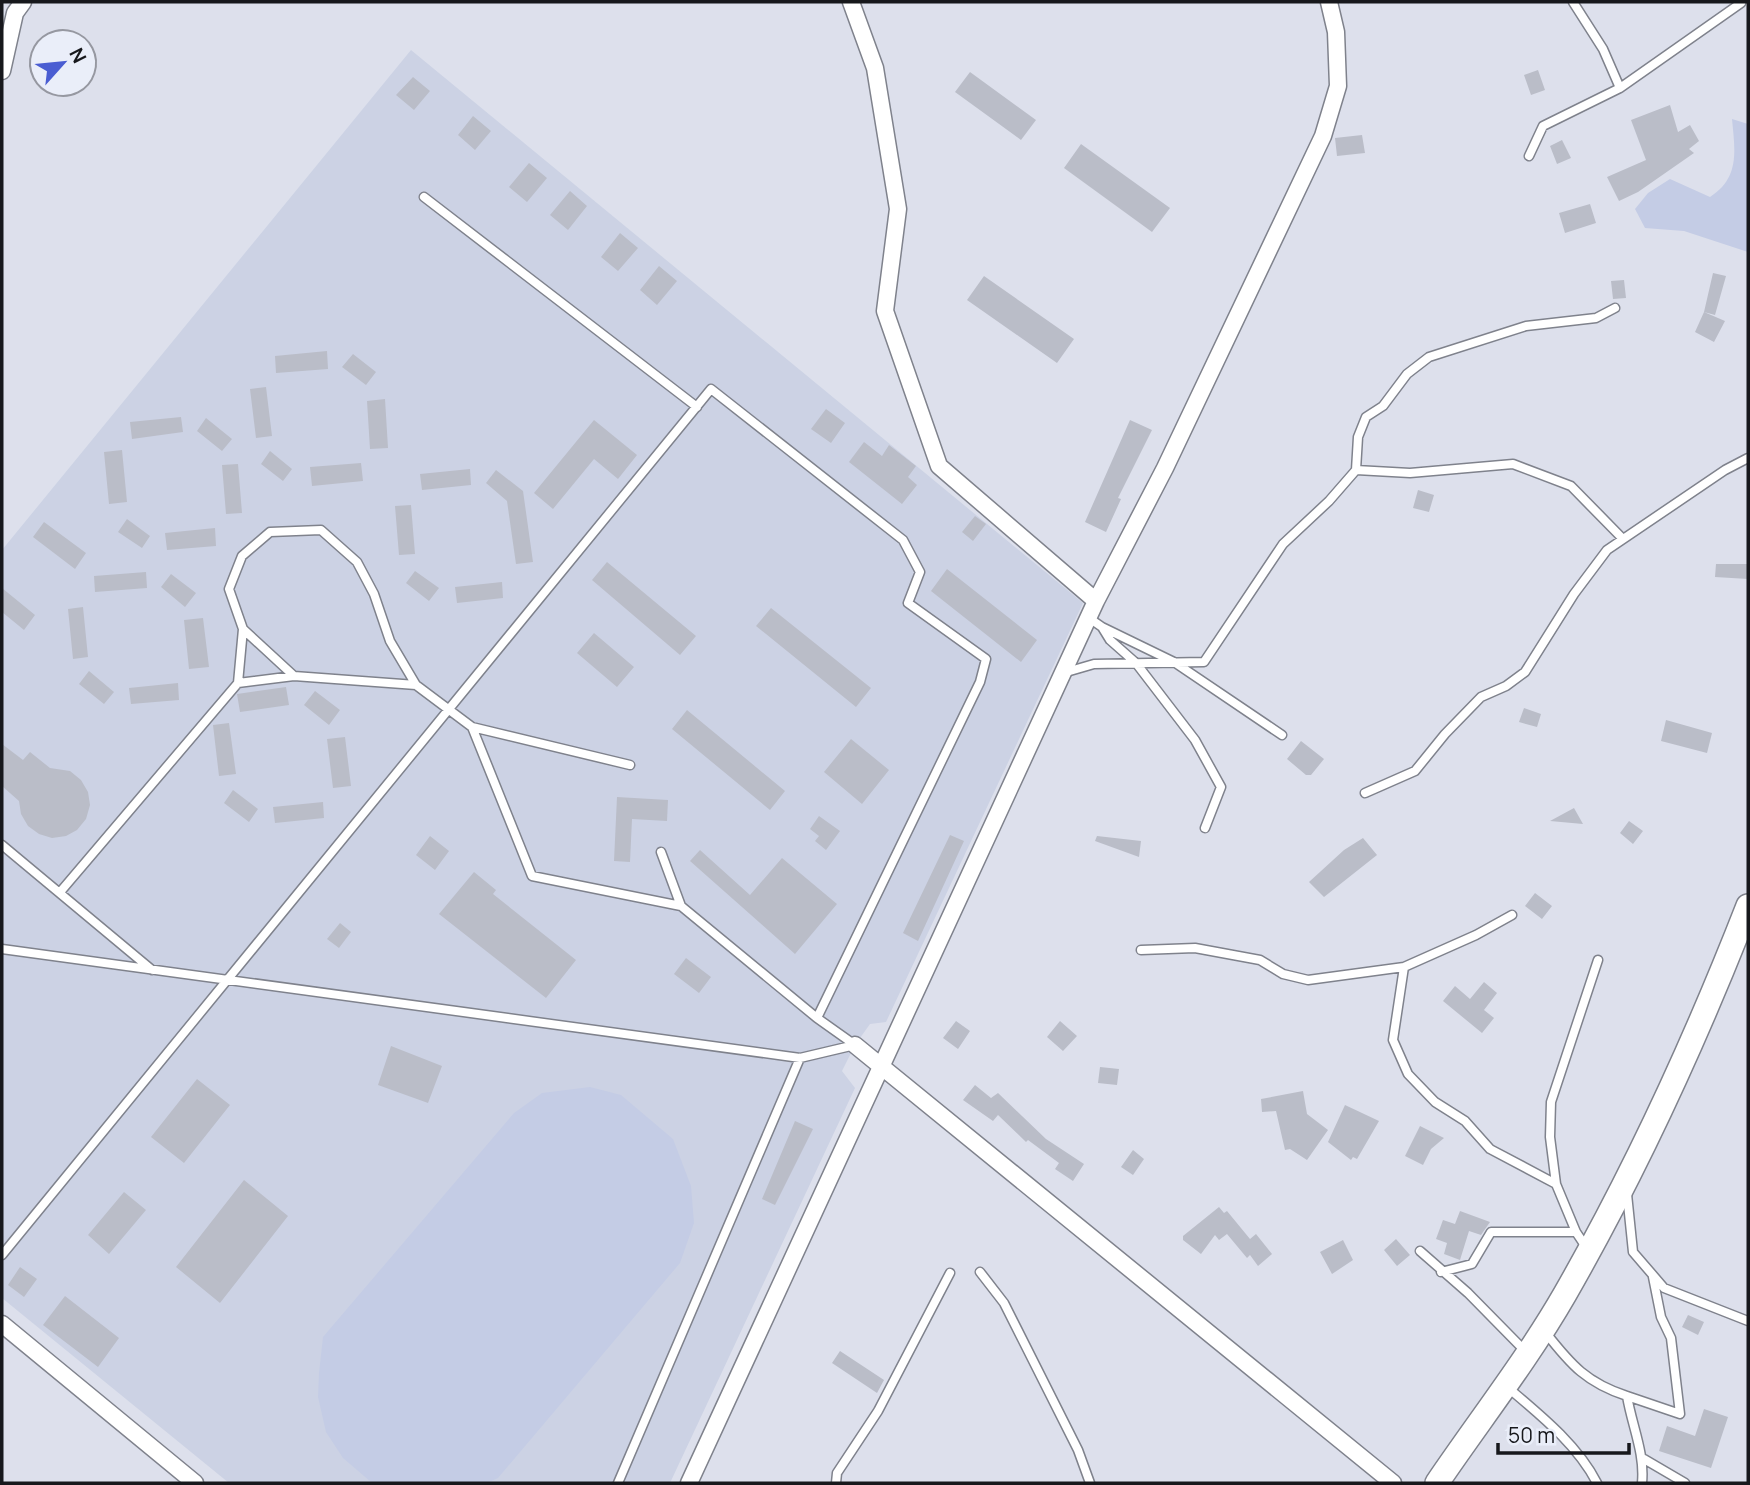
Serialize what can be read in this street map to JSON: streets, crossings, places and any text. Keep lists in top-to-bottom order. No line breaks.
{"scale_bar":"50 m","north":"top right"}
